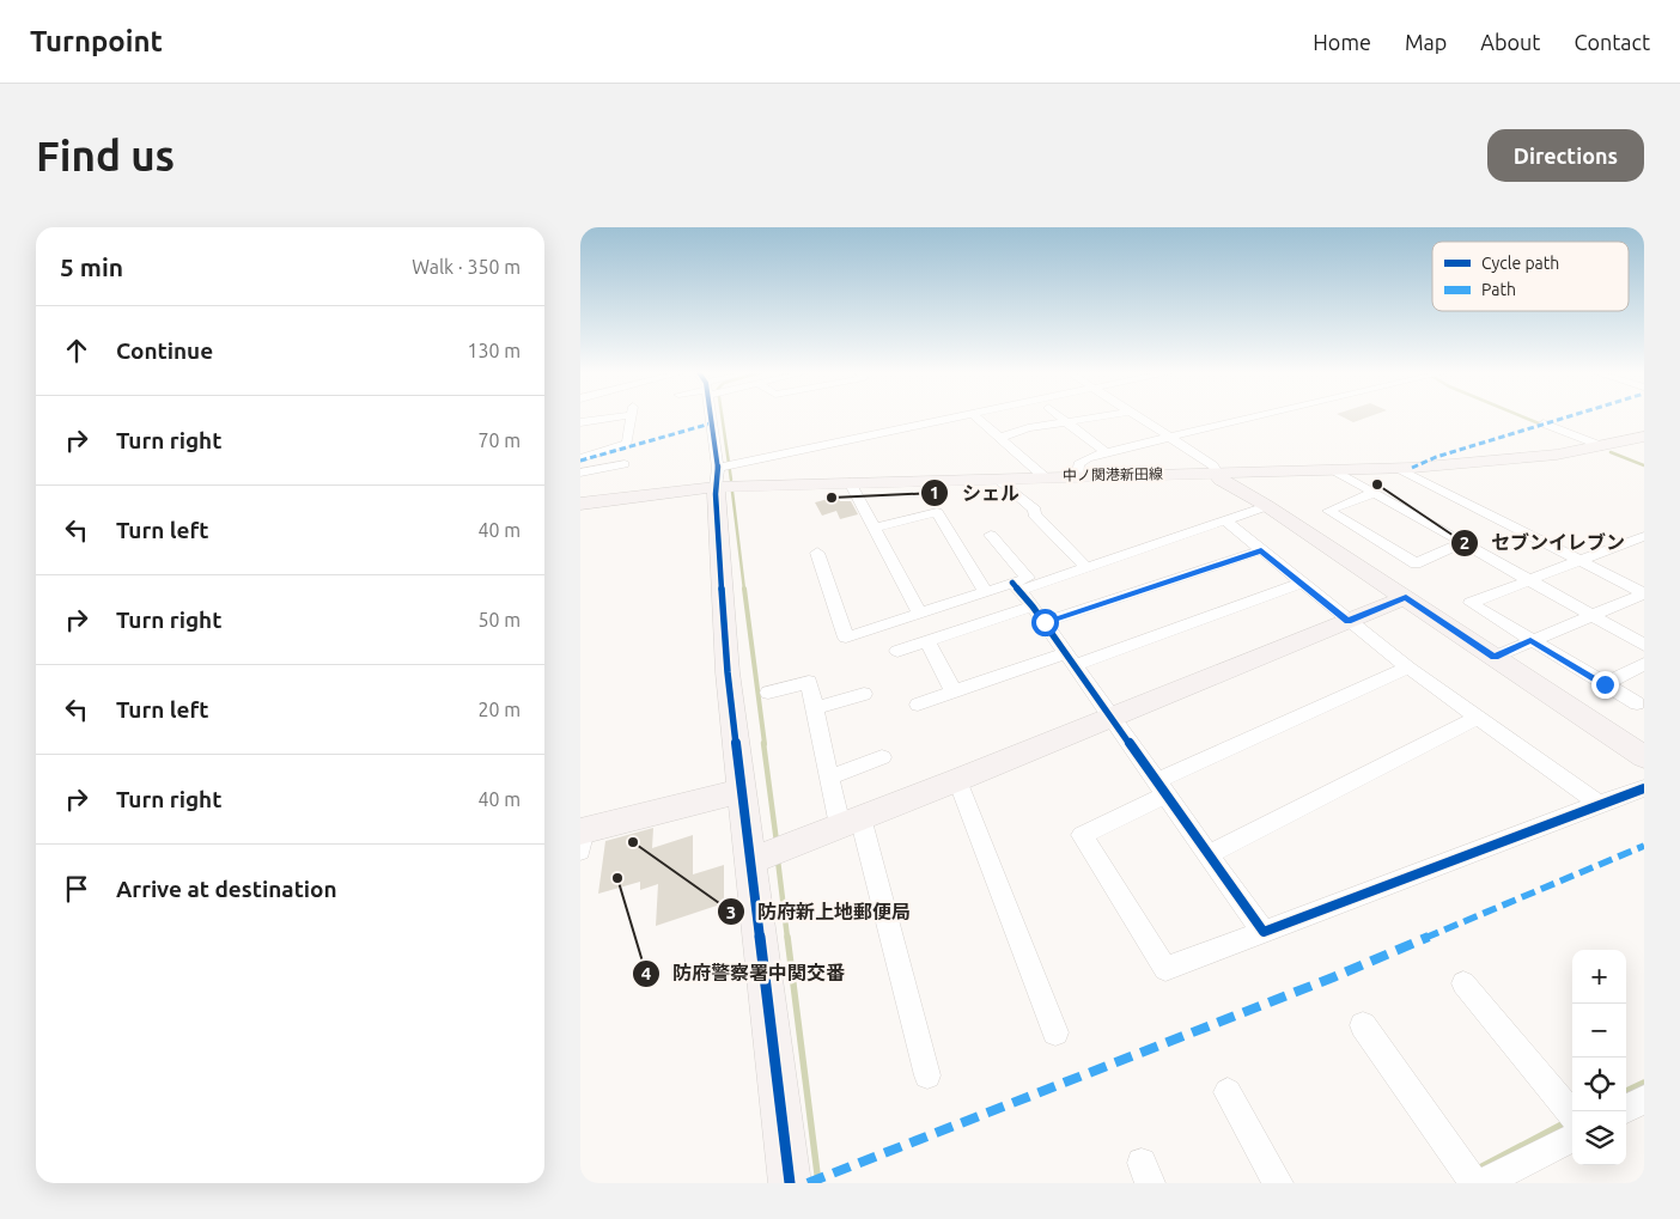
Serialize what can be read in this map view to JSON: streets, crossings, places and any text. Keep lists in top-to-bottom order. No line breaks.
{"streets":{"street":["中ノ関港新田線"]},"places":["セブンイレブン","シェル","防府新上地郵便局","防府警察署中関交番"],"legend":["Cycle path","Path"],"page":{"header":"Turnpoint","nav":["Home","Map","About","Contact"],"buttons":"Directions","title":"Find us","heading":["5 min","Walk · 350 m"],"list":[["Continue","130 m"],["Turn right","70 m"],["Turn left","40 m"],["Turn right","50 m"],["Turn left","20 m"],["Turn right","40 m"],"Arrive at destination"],"map_buttons":["+","−"]}}
